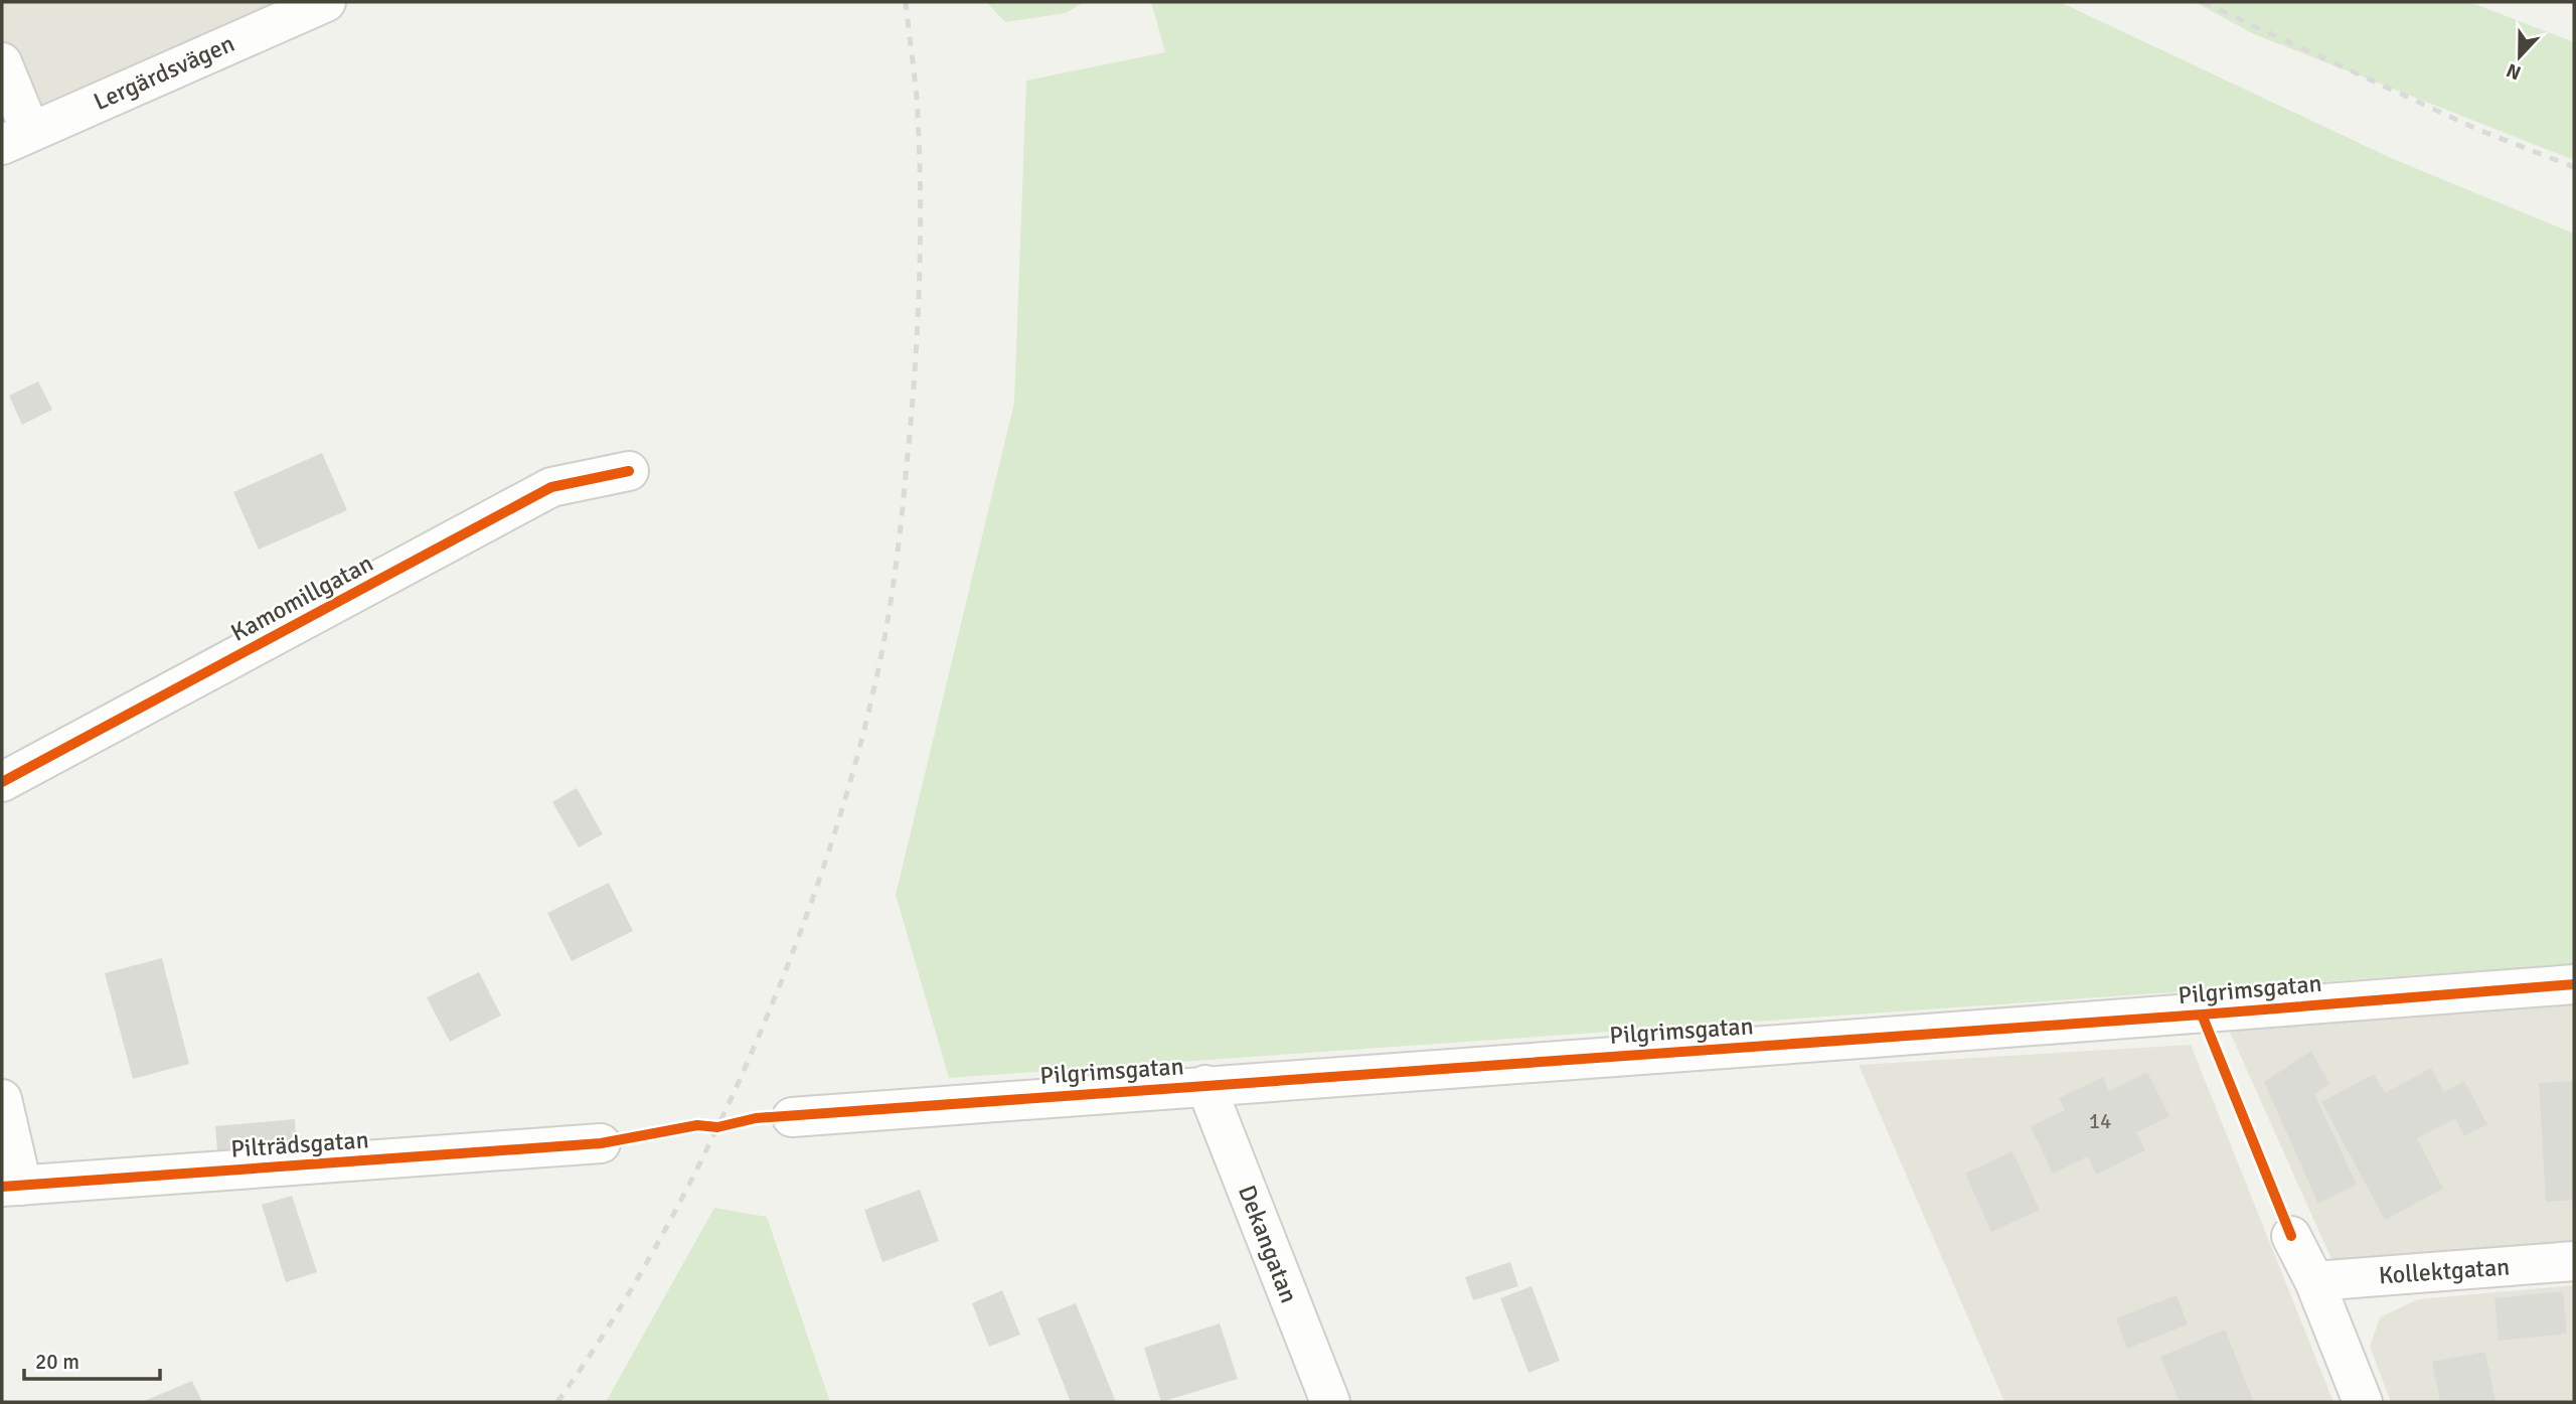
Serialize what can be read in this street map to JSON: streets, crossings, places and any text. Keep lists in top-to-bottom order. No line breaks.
{"streets":{"street":["Lergärdsvägen","Kamomillgatan","Pilgrimsgatan","Pilträdsgatan","Dekangatan","Kollektgatan"]},"crossings":[["Pilgrimsgatan","Dekangatan"]],"house_numbers":["14"],"scale_bar":"20 m","north":"bottom"}
